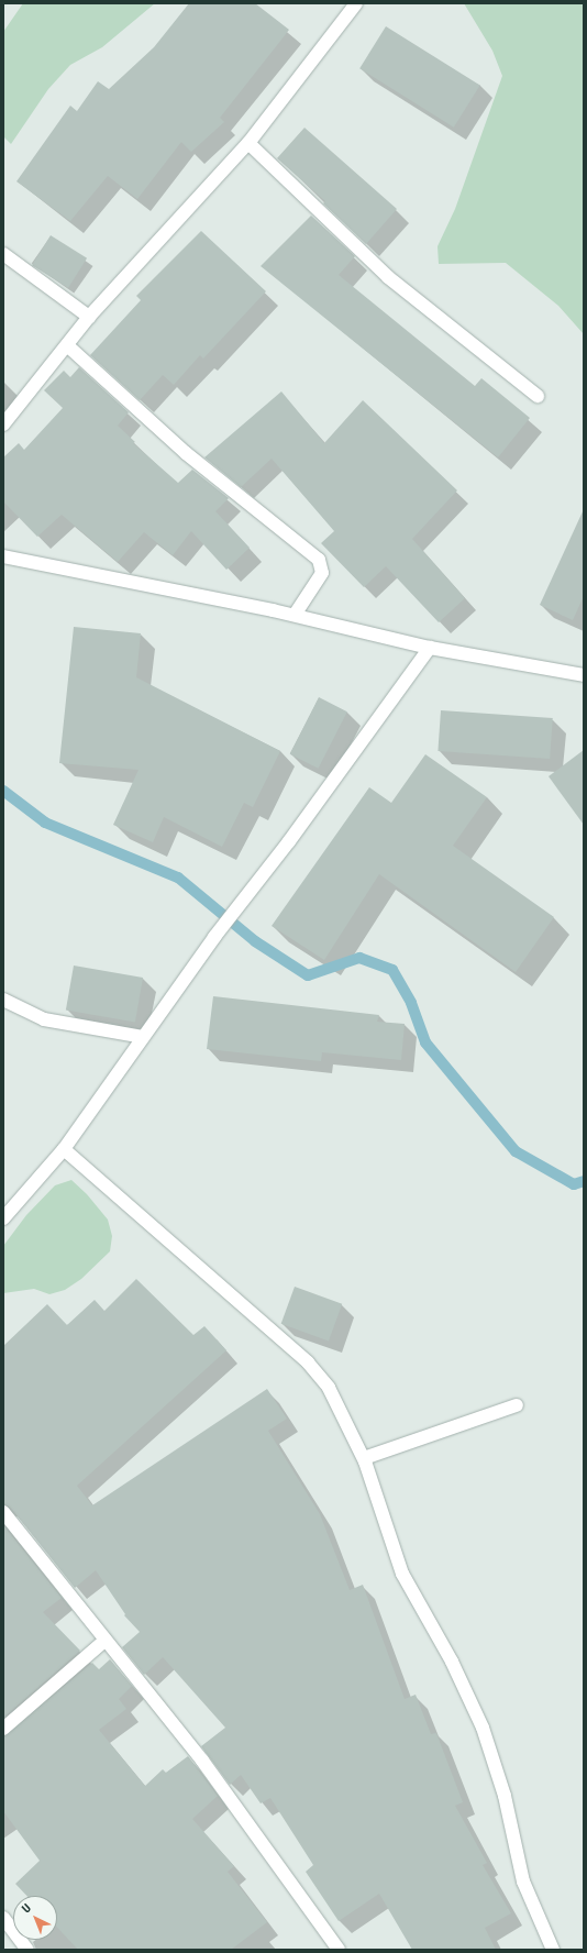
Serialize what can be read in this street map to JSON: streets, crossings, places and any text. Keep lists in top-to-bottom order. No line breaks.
{"north":"top left"}
